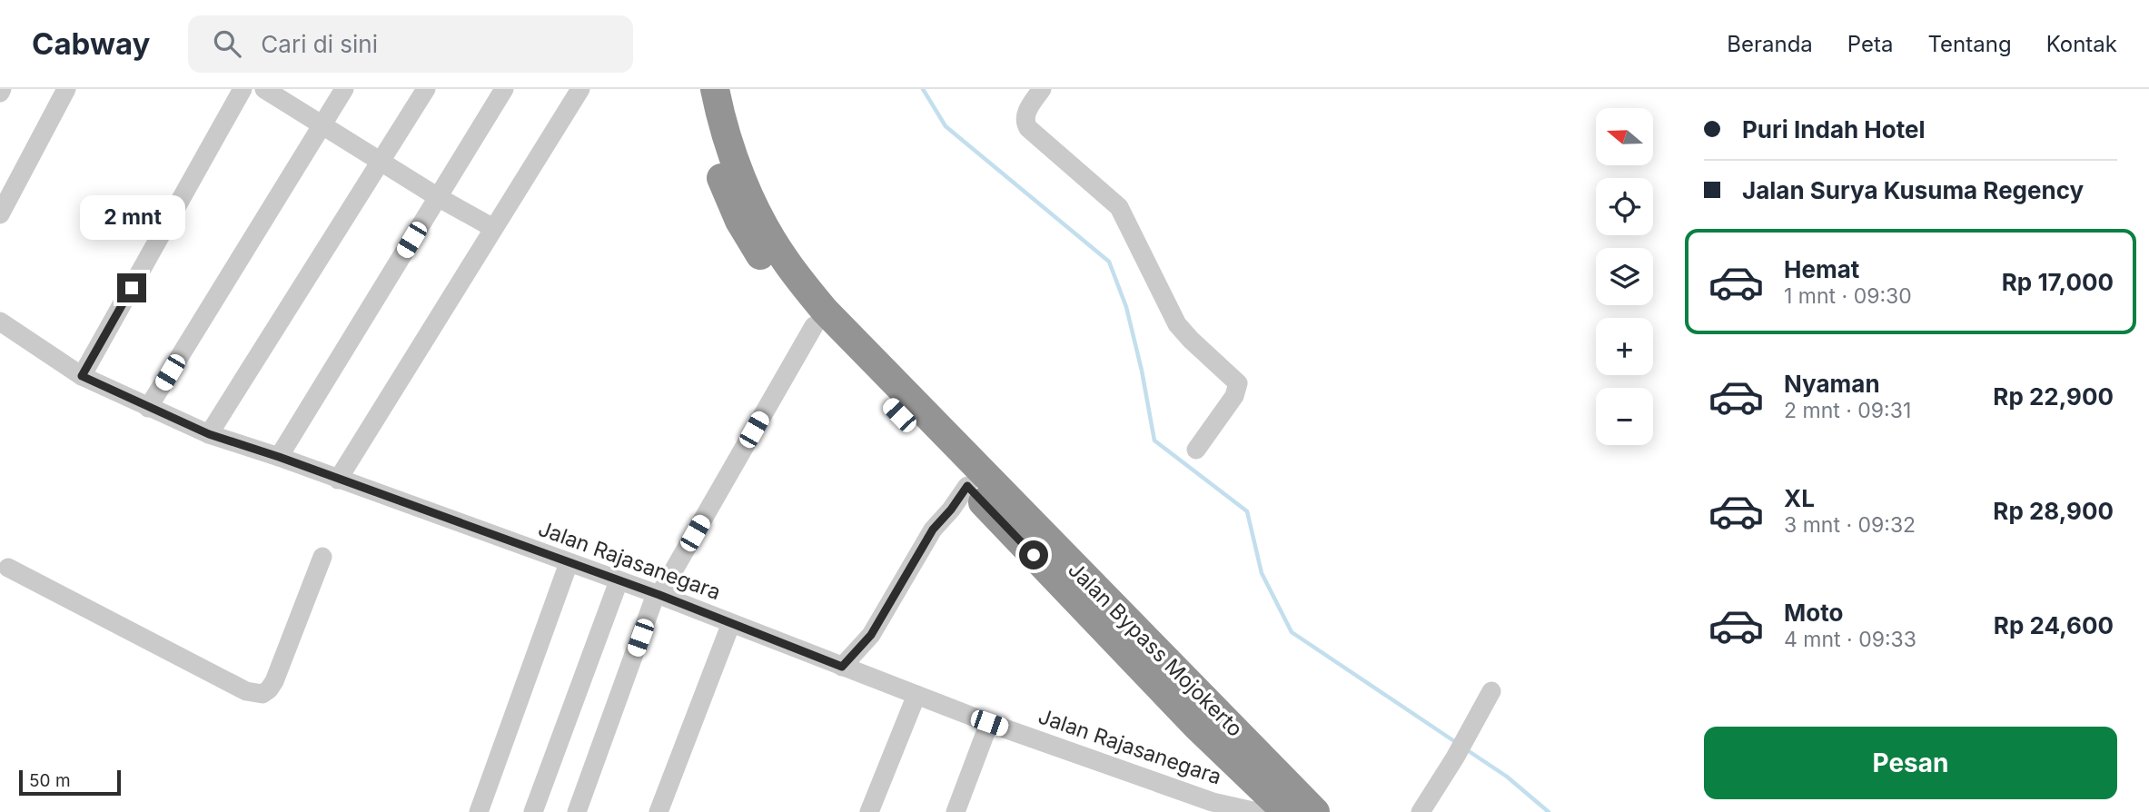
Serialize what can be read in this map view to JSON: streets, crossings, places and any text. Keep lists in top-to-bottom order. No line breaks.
{"streets":{"highway":["Jalan Bypass Mojokerto"],"street":["Jalan Rajasanegara"]},"scale_bar":"50 m","north":"left","page":{"header":"Cabway","search":"Cari di sini","nav":["Beranda","Peta","Tentang","Kontak"],"banner":["Puri Indah Hotel","Jalan Surya Kusuma Regency"],"map_buttons":["+","−"],"bubble":"2 mnt","list":[{"name":"Hemat","note":"1 mnt · 09:30","value":"Rp 17,000"},{"name":"Nyaman","note":"2 mnt · 09:31","value":"Rp 22,900"},{"name":"XL","note":"3 mnt · 09:32","value":"Rp 28,900"},{"name":"Moto","note":"4 mnt · 09:33","value":"Rp 24,600"}],"buttons":"Pesan","scale":"50 m"}}
